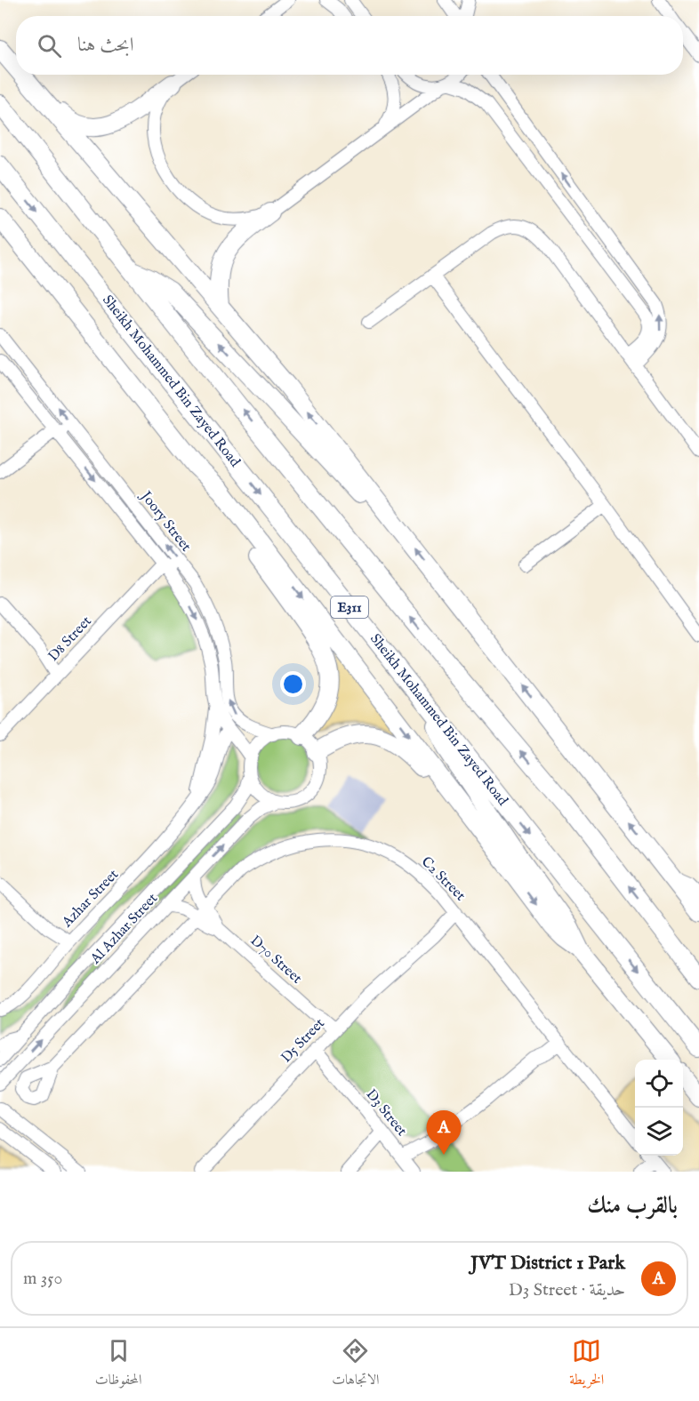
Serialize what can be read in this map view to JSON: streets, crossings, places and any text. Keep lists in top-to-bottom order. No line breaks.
{"streets":{"highway":["Sheikh Mohammed Bin Zayed Road","E311"],"street":["Joory Street","D8 Street","C2 Street","Azhar Street","Al Azhar Street","D70 Street","D5 Street","D3 Street"]},"crossings":[["Joory Street","D8 Street"],["Joory Street","Azhar Street"],["Joory Street","Al Azhar Street"],["C2 Street","D70 Street"],["C2 Street","D5 Street"],["Al Azhar Street","D70 Street"],["D70 Street","D5 Street"],["D5 Street","D3 Street"]],"page":{"search":"ابحث هنا","pins":"A","heading":"بالقرب منك","list":[{"mark":"A","name":"JVT District 1 Park","note":"حديقة · D3 Street","value":"350 m"}],"nav":["الخريطة","الاتجاهات","المحفوظات"]}}
